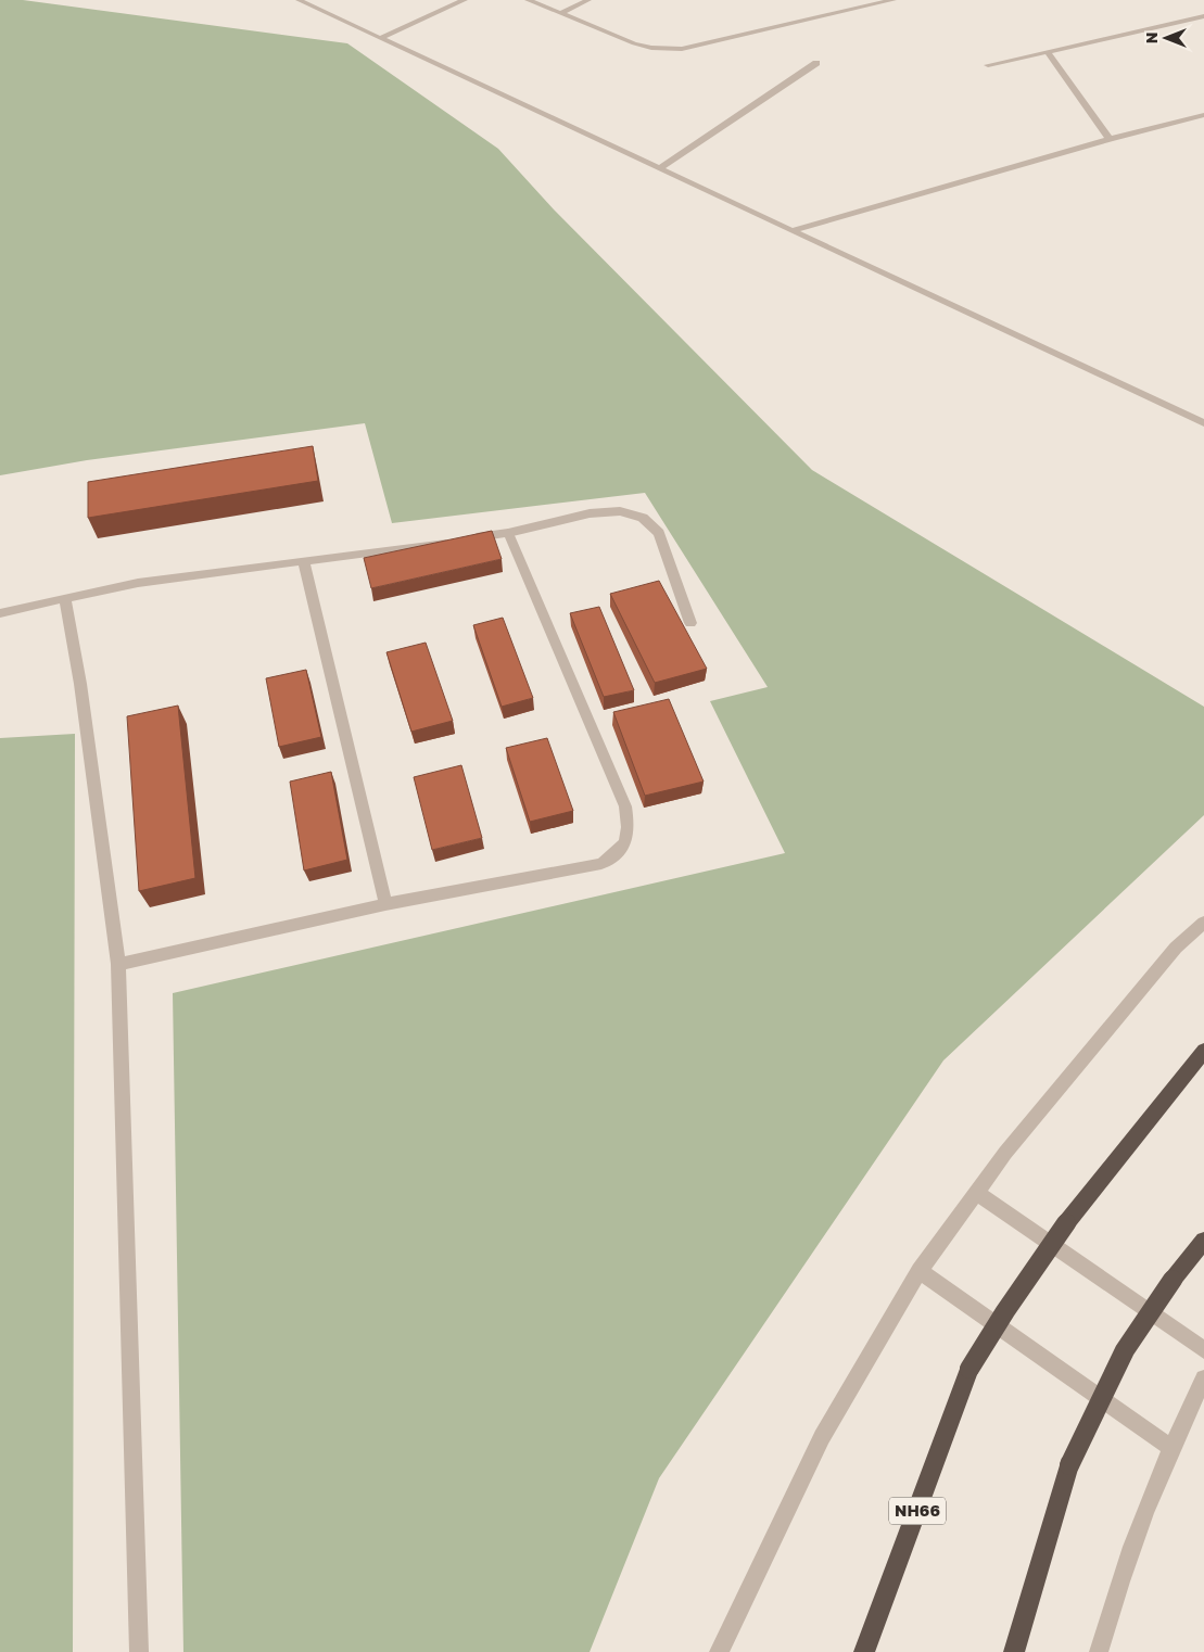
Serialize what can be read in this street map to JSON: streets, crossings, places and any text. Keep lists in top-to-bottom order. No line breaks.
{"streets":{"highway":["NH66"]},"north":"left"}
